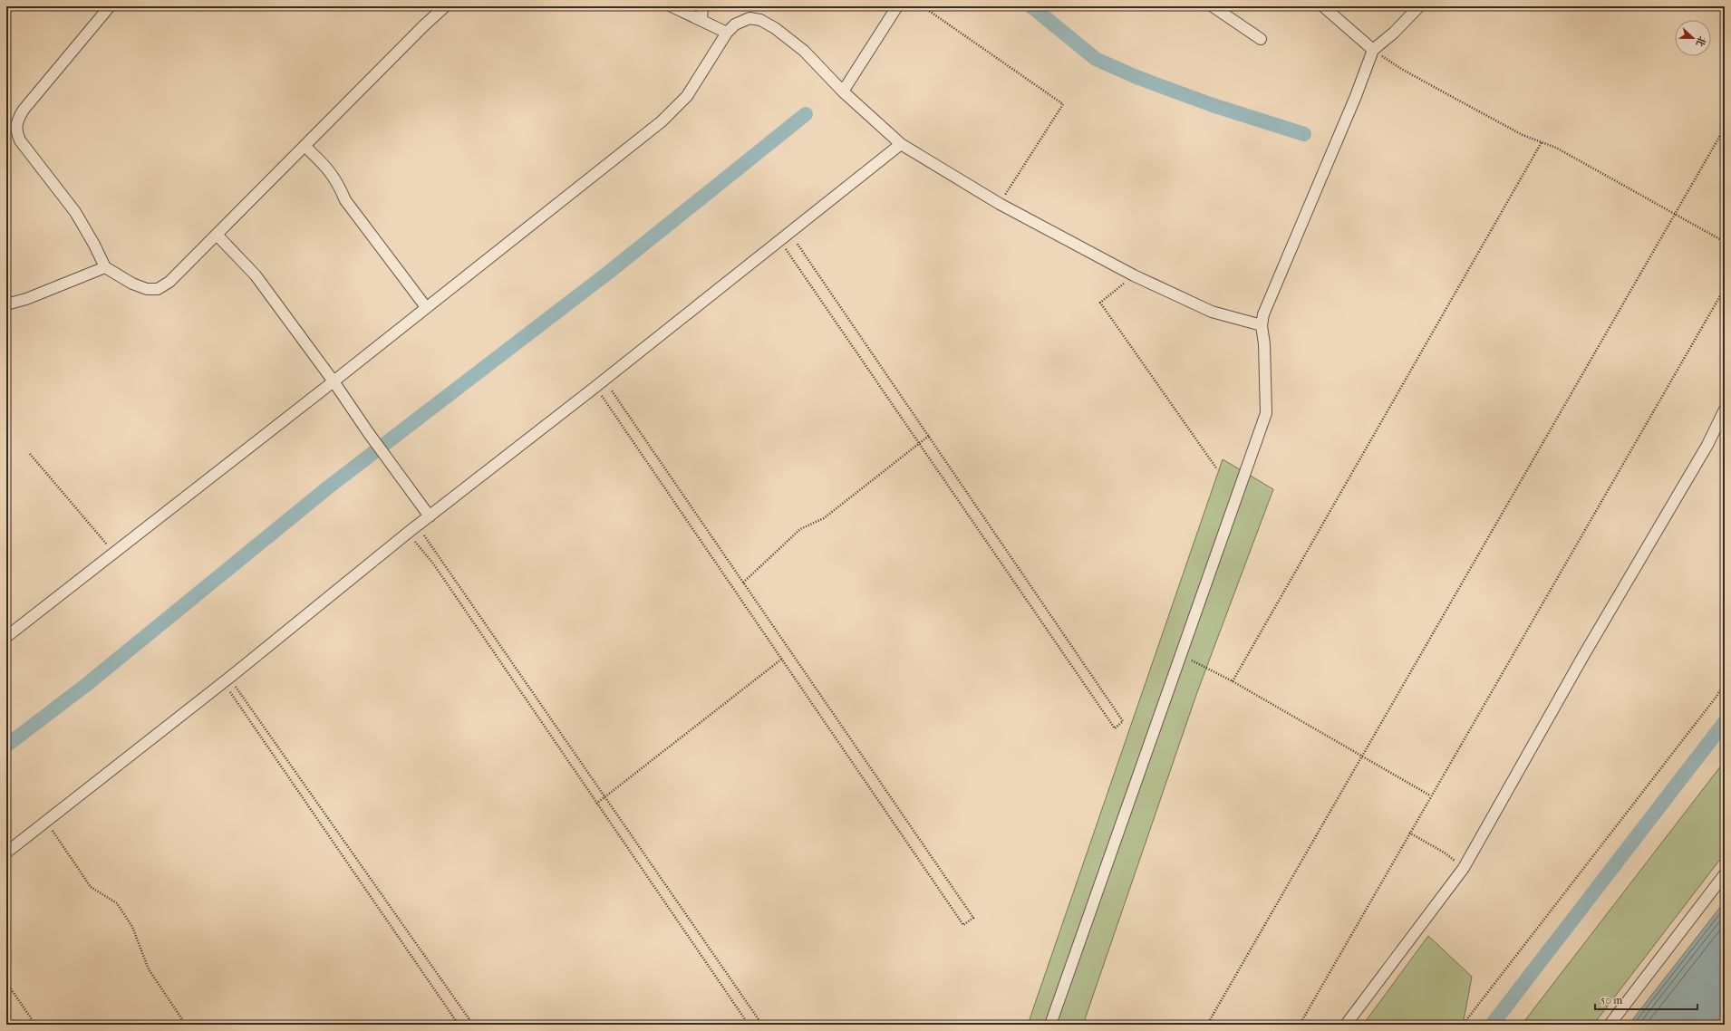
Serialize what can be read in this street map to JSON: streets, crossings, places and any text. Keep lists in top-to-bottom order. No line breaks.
{"scale_bar":"50 m","north":"right"}
